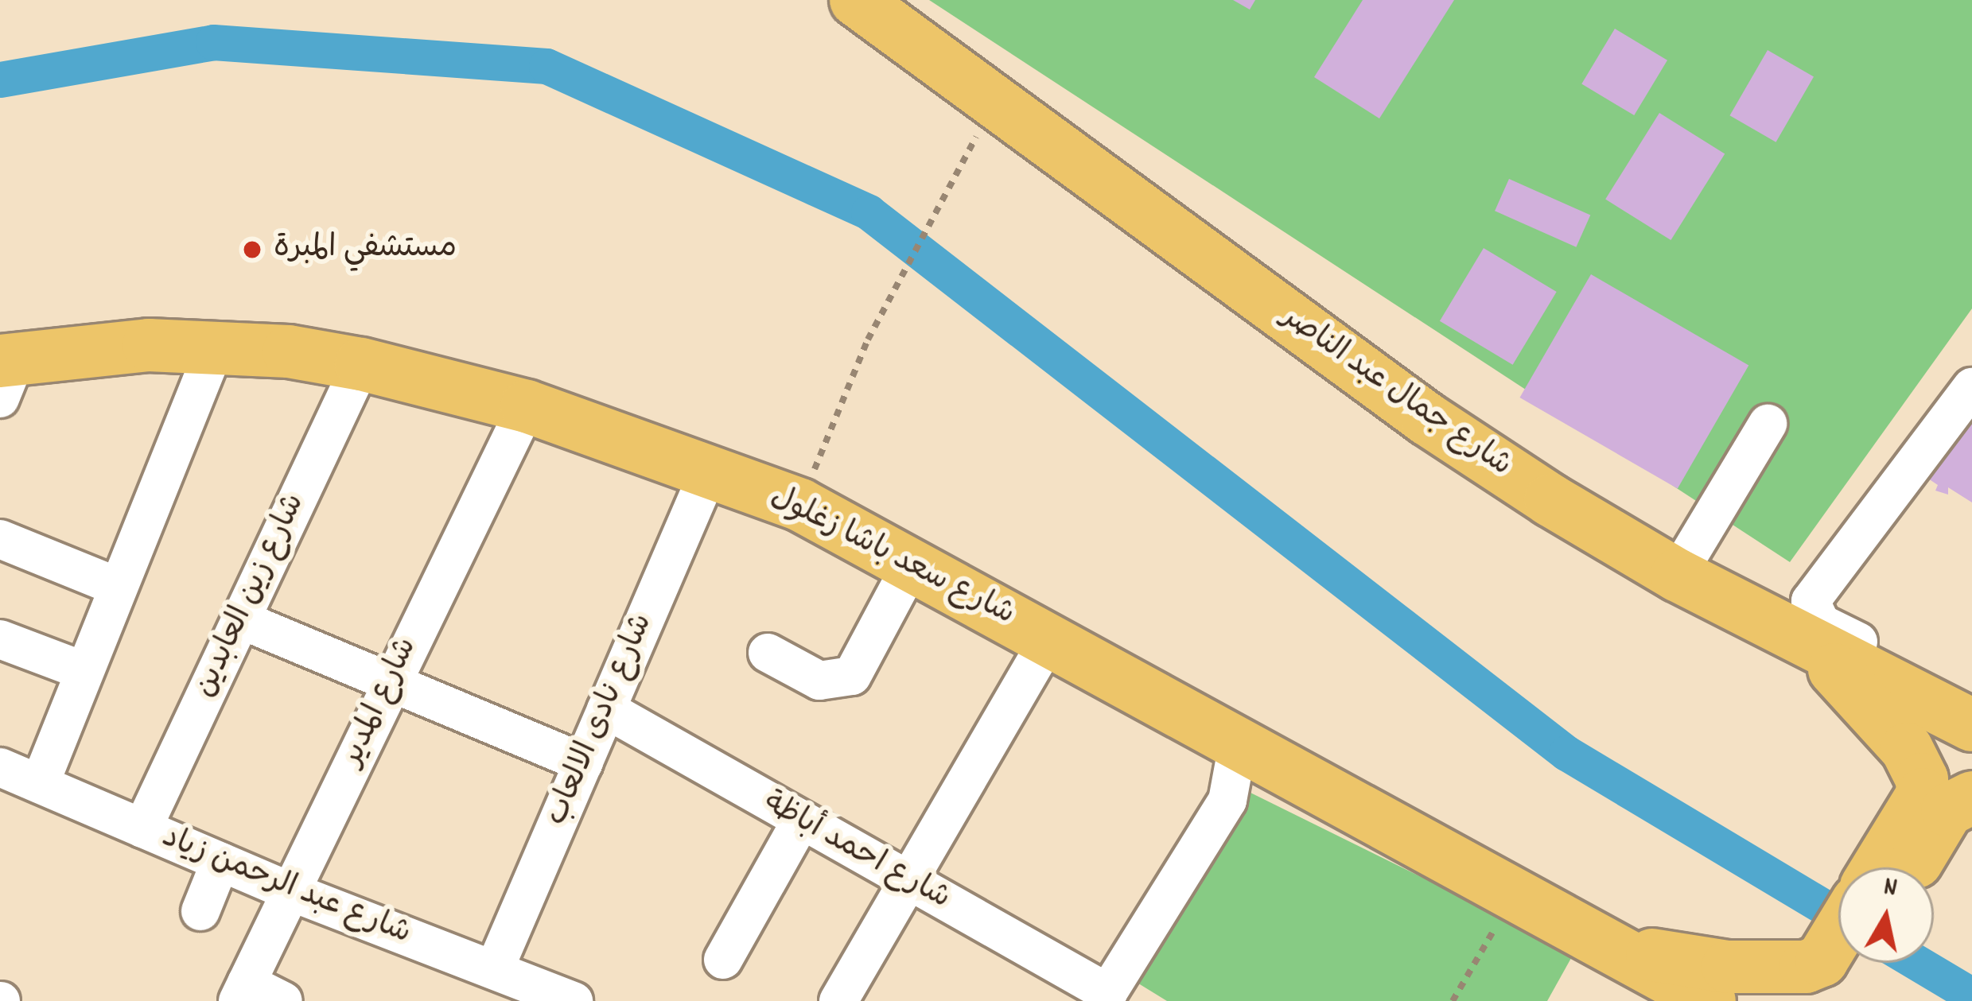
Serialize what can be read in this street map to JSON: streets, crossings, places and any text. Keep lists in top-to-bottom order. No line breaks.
{"streets":{"highway":["شارع جمال عبد الناصر","شارع سعد باشا زغلول"],"street":["شارع زين العابدين","شارع المدير","شارع نادى الالعاب","شارع احمد أباظة","شارع عبد الرحمن زياد"]},"crossings":[["شارع سعد باشا زغلول","شارع زين العابدين"],["شارع سعد باشا زغلول","شارع المدير"],["شارع سعد باشا زغلول","شارع نادى الالعاب"],["شارع زين العابدين","شارع عبد الرحمن زياد"],["شارع المدير","شارع عبد الرحمن زياد"],["شارع نادى الالعاب","شارع احمد أباظة"],["شارع نادى الالعاب","شارع عبد الرحمن زياد"]],"places":["مستشفي المبرة"],"north":"top"}
